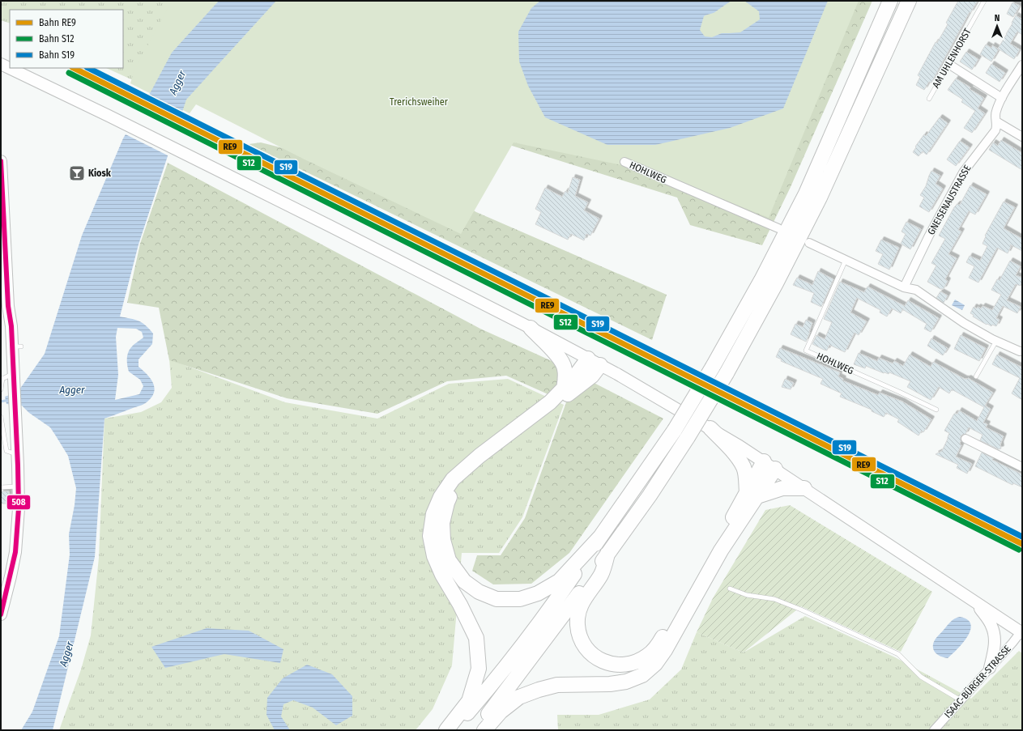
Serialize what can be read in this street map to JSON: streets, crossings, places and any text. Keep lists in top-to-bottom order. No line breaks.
{"streets":{"street":["HOHLWEG","GNEISENAUSTRASSE","ISAAC-BÜRGER-STRASSE"],"lane":["AM UHLENHORST"]},"water":["Agger"],"parks":["Trerichsweiher"],"places":{"bar":["Kiosk"]},"lines":["rail line RE9","rail line S19","rail line S12","transit line 508"],"legend":["Bahn RE9","Bahn S12","Bahn S19"],"north":"top"}
